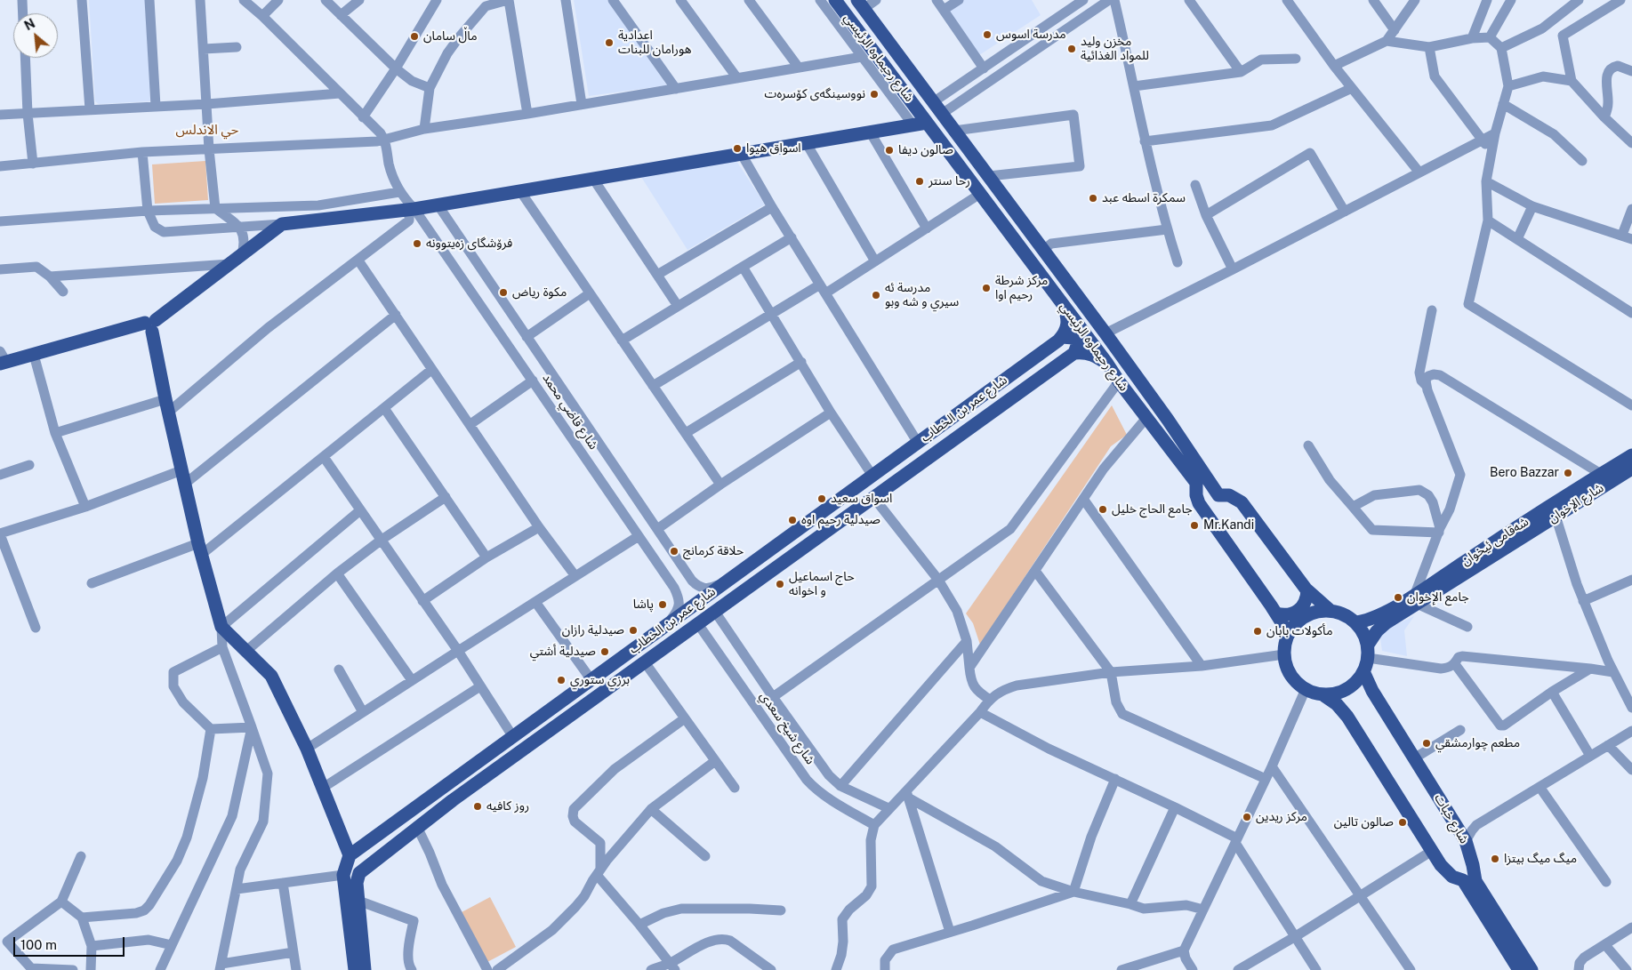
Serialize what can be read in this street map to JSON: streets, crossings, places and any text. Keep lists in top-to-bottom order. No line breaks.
{"streets":{"main road":["شارع رحيماوه الرئيسي","شارع عمر بن الخطاب","شارع الإخوان","شەقامی ئیخوان","شارع خبات"],"street":["شارع قاضي محمد","شارع شيخ سعدي"]},"crossings":[["شارع رحيماوه الرئيسي","شارع الإخوان"],["شارع رحيماوه الرئيسي","شارع خبات"],["شارع عمر بن الخطاب","شارع قاضي محمد"],["شارع عمر بن الخطاب","شارع شيخ سعدي"],["شارع الإخوان","شەقامی ئیخوان"],["شارع الإخوان","شارع خبات"]],"districts":["حي الاندلس"],"places":["مدرسة اسوس","ماڵ سامان","اعدادية هورامان للبنات","مخزن وليد للمواد الغذائية","نووسینگەی کۆسرەت","اسواق هيوا","صالون ديفا","رحا سنتر","سمكرة اسطه عبد","فرۆشگای زەیتوونە","مركز شرطة رحيم اوا","مكوة رياض","مدرسة ئه سيري و شه وبو","Bero Bazzar","اسواق سعيد","جامع الحاج خليل","صيدلية رحيم اوه","Mr.Kandi","حلاقة كرمانج","حاج اسماعيل و اخوانه","جامع الإخوان","پاشا","صيدلية رازان","مأكولات بابان","صيدلية أشتي","برزي ستوري","مطعم چوارمشقي","روز كافيه","مركز ريدين","صالون تالين","ميگ ميگ بيتزا"],"scale_bar":"100 m","north":"top left"}
